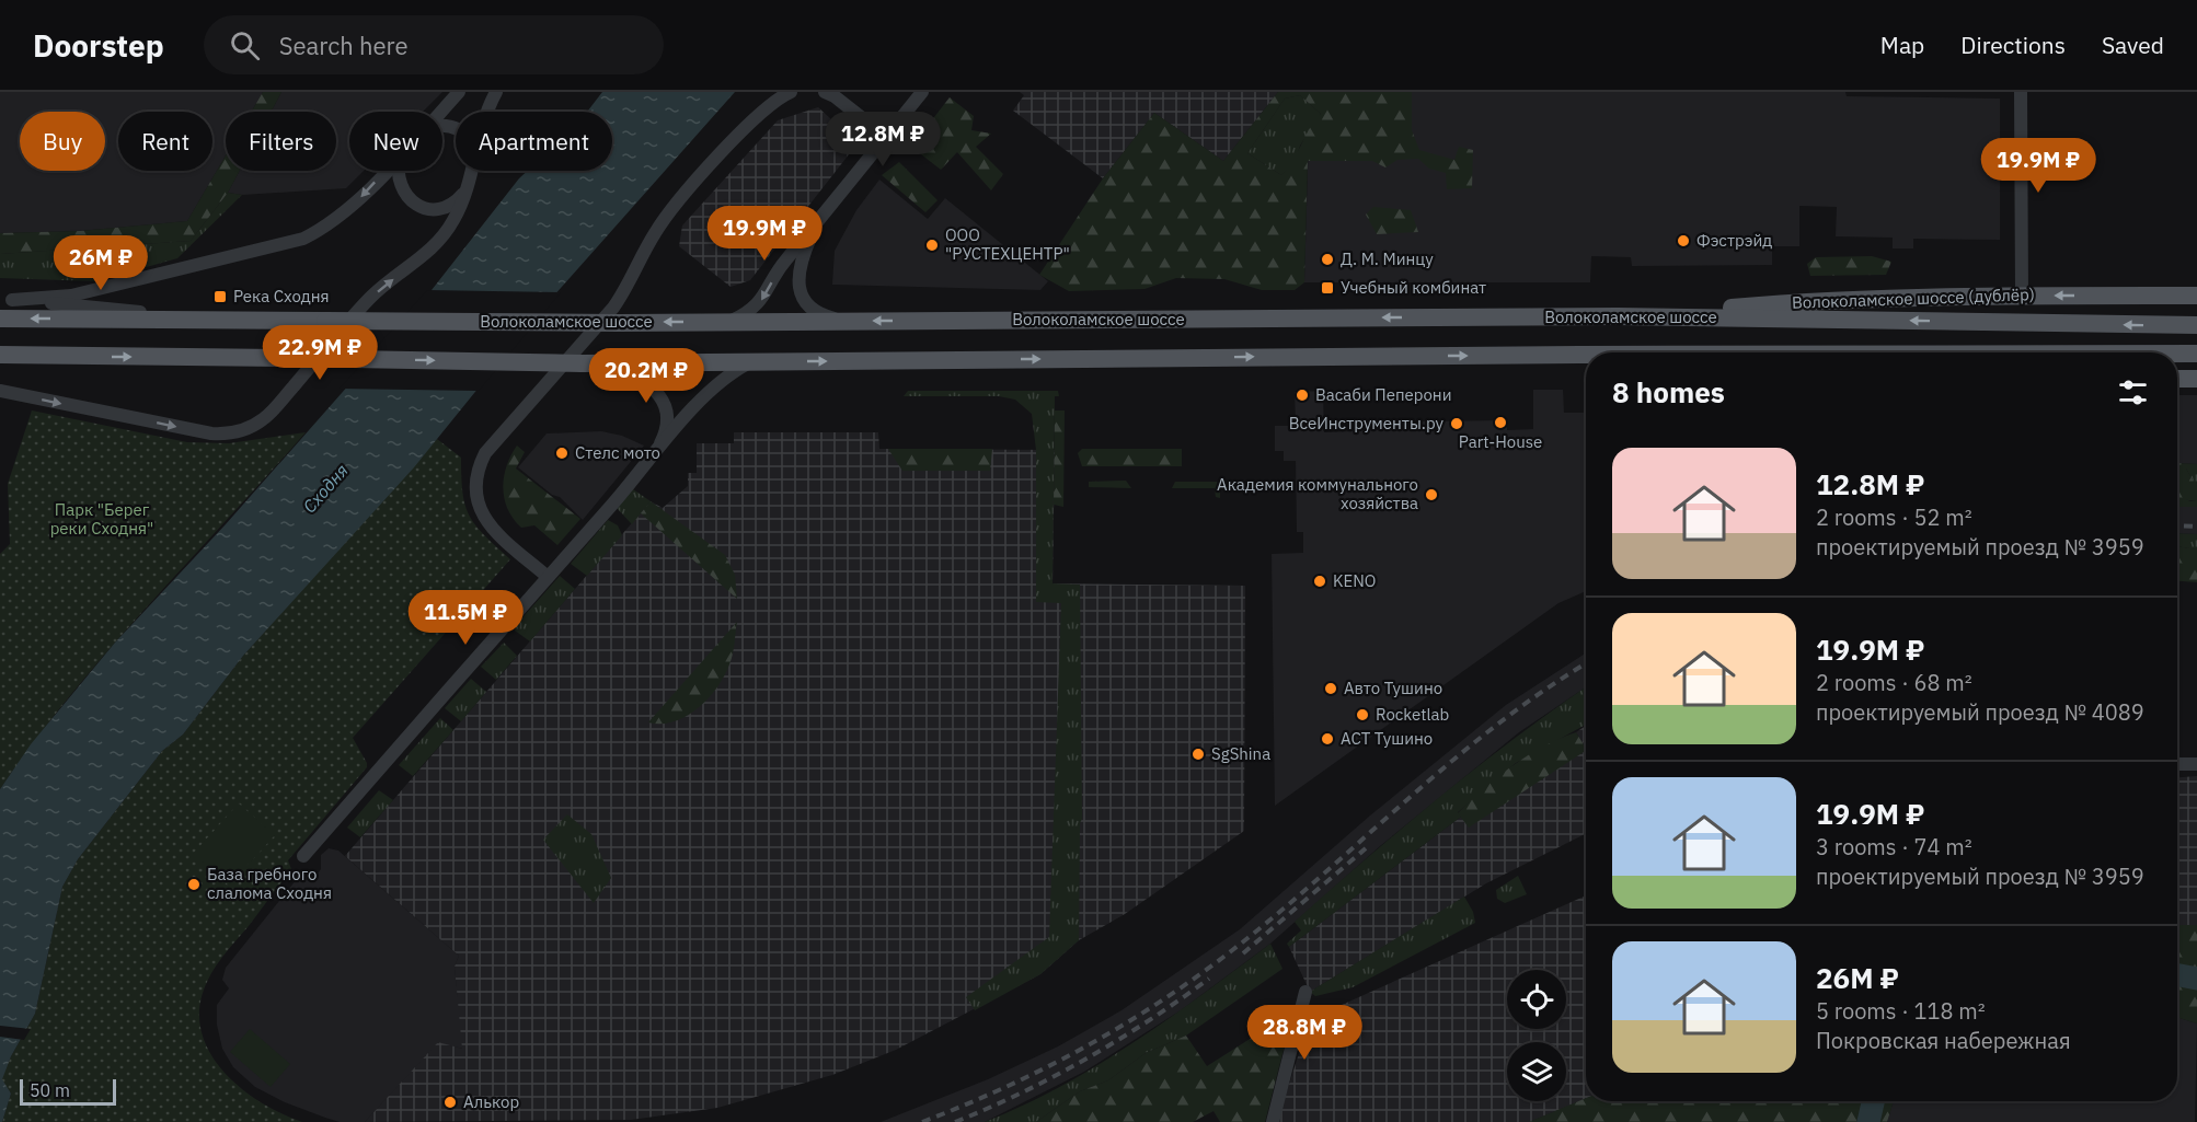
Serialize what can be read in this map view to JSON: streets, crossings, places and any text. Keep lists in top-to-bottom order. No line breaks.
{"streets":{"main road":["Волоколамское шоссе (дублёр)","Волоколамское шоссе"]},"crossings":[["Волоколамское шоссе (дублёр)","Волоколамское шоссе"]],"water":["Сходня"],"parks":["Парк \"Берег реки Сходня\""],"places":{"other":["Фэстрэйд","ООО \"РУСТЕХЦЕНТР\"","Д. М. Минцу","Васаби Пеперони","Part-House","ВсеИнструменты.ру","Стелс мото","Академия коммунального хозяйства","KENO","Авто Тушино","Rocketlab","АСТ Тушино","SgShina","База гребного слалома Сходня","Алькор"],"transit":["Учебный комбинат","Река Сходня"]},"scale_bar":"50 m","page":{"header":"Doorstep","search":"Search here","nav":["Map","Directions","Saved"],"price":["12.8M ₽","19.9M ₽","19.9M ₽","26M ₽","22.9M ₽","20.2M ₽","11.5M ₽","28.8M ₽"],"chip":["Buy","Rent","Filters","New","Apartment"],"heading":"8 homes","list":[{"name":"12.8M ₽","note":"2 rooms · 52 m² · проектируемый проезд № 3959"},{"name":"19.9M ₽","note":"2 rooms · 68 m² · проектируемый проезд № 4089"},{"name":"19.9M ₽","note":"3 rooms · 74 m² · проектируемый проезд № 3959"},{"name":"26M ₽","note":"5 rooms · 118 m² · Покровская набережная"}],"scale":"50 m"}}
